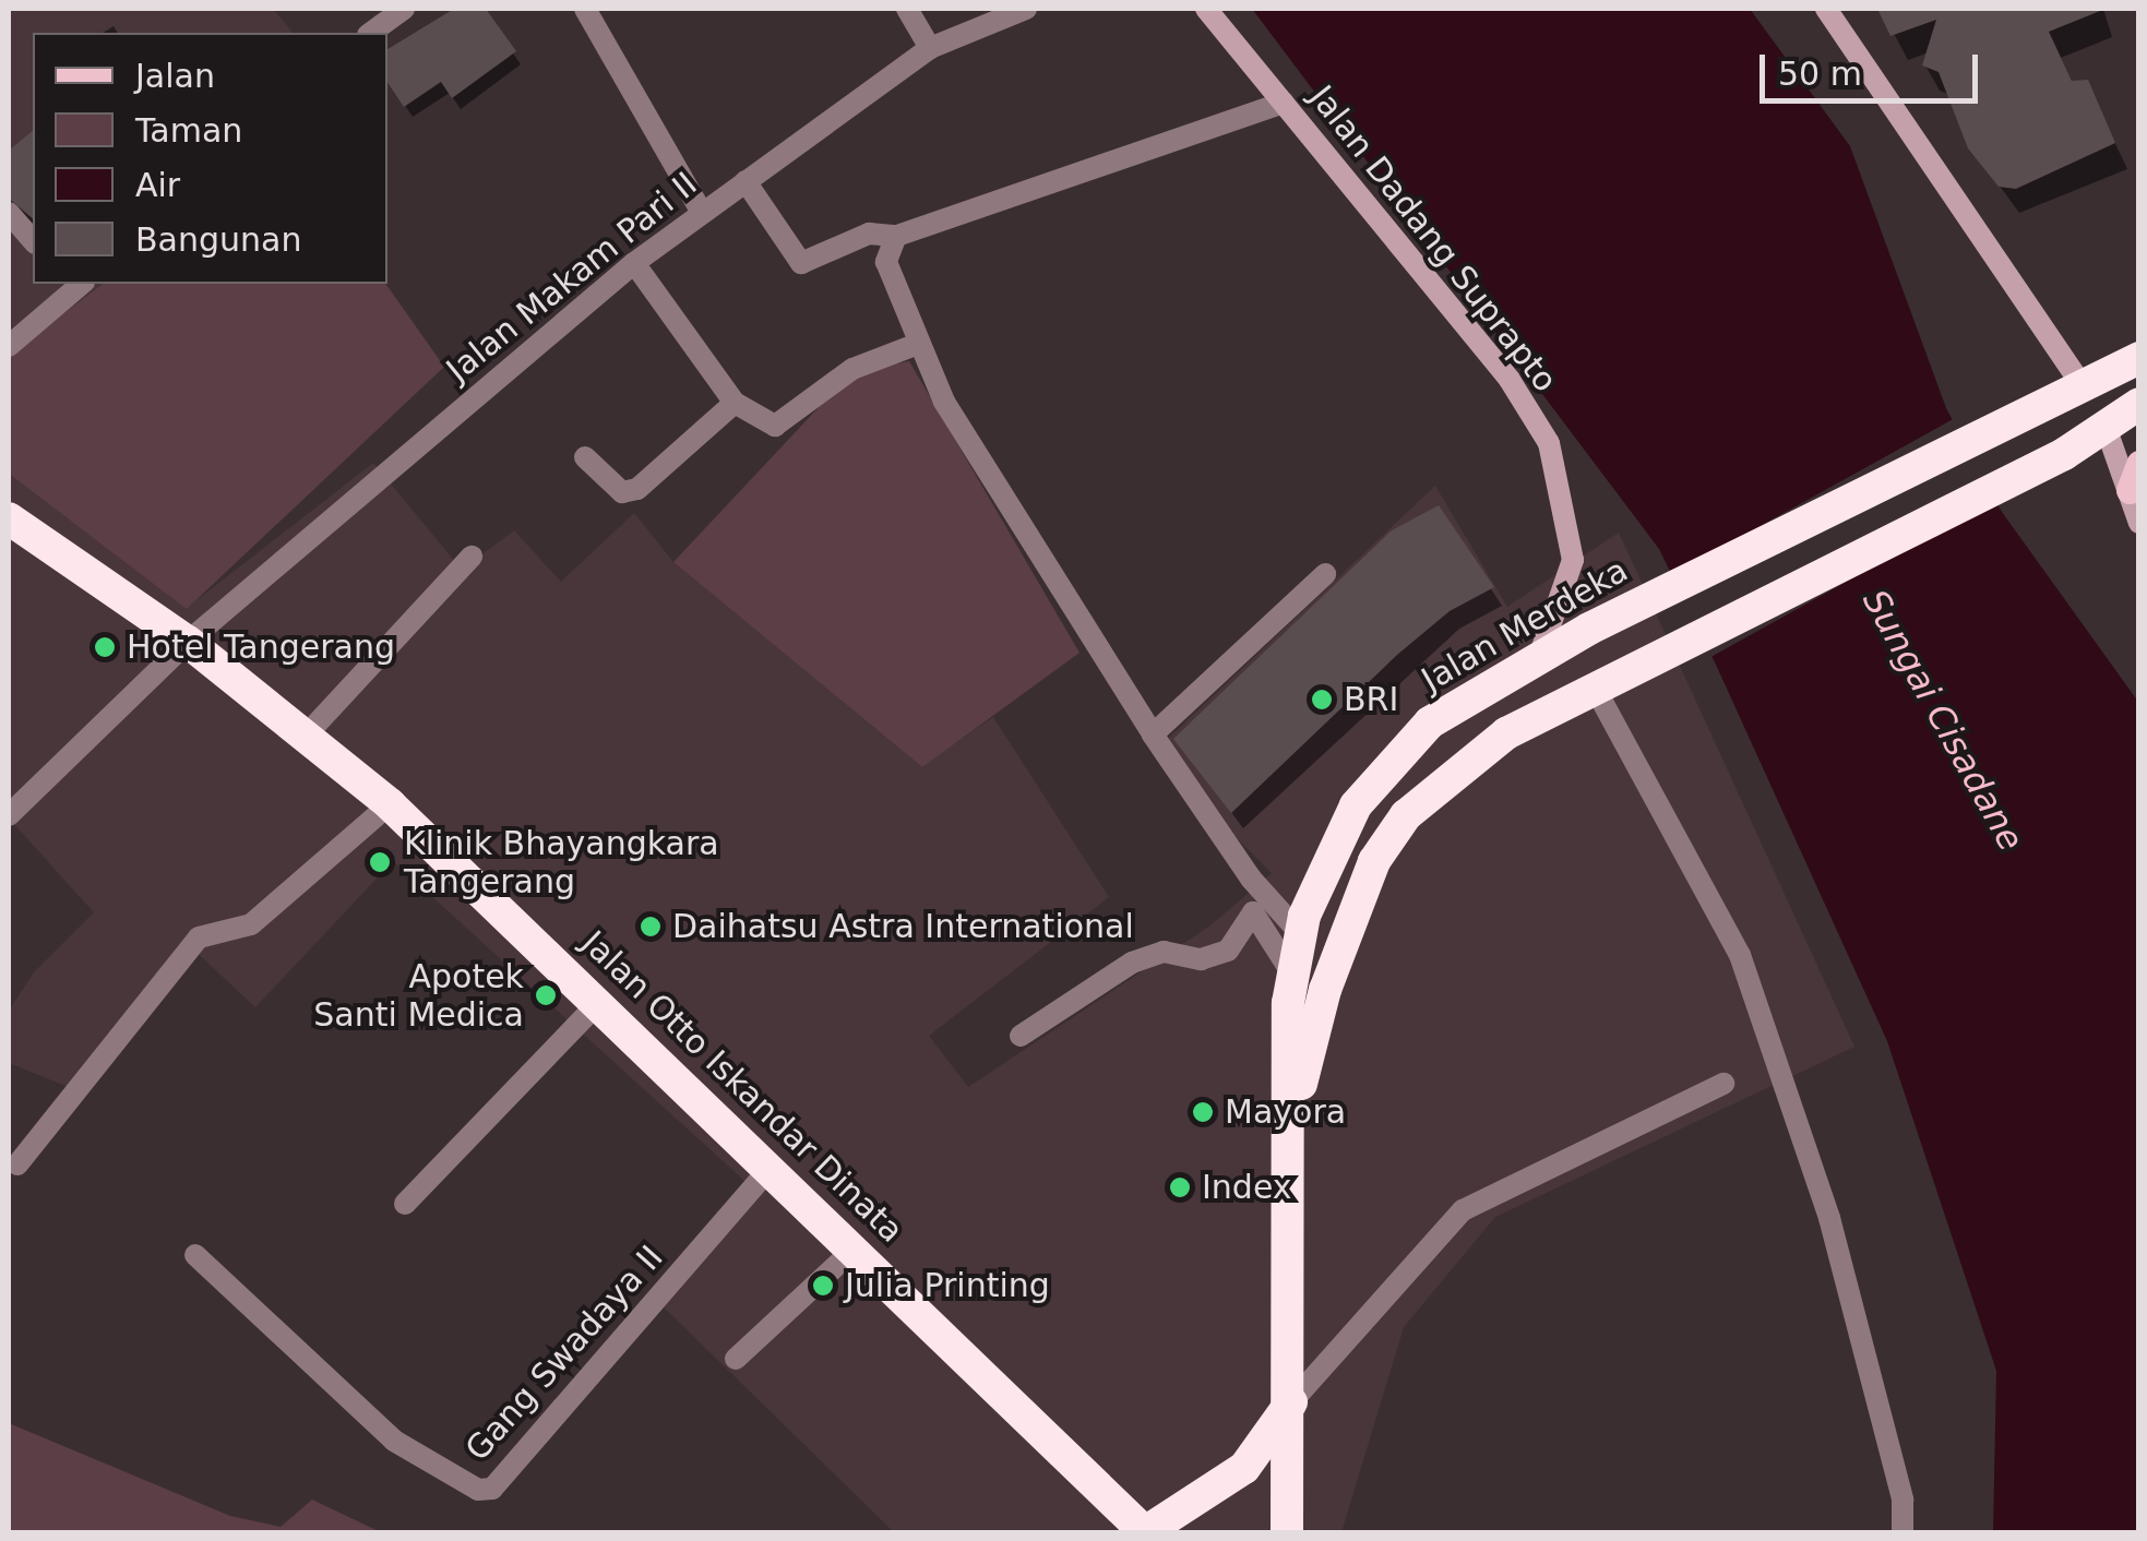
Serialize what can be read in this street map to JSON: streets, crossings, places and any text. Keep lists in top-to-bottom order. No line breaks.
{"streets":{"highway":["Jalan Merdeka","Jalan Otto Iskandar Dinata"],"main road":["Jalan Dadang Suprapto"],"street":["Jalan Makam Pari II","Gang Swadaya II"]},"crossings":[["Jalan Dadang Suprapto","Jalan Merdeka"],["Jalan Makam Pari II","Jalan Otto Iskandar Dinata"],["Jalan Otto Iskandar Dinata","Gang Swadaya II"]],"water":["Sungai Cisadane"],"places":["Hotel Tangerang","BRI","Klinik Bhayangkara Tangerang","Daihatsu Astra International","Apotek Santi Medica","Mayora","Index","Julia Printing"],"legend":["Jalan","Taman","Air","Bangunan"],"scale_bar":"50 m"}
